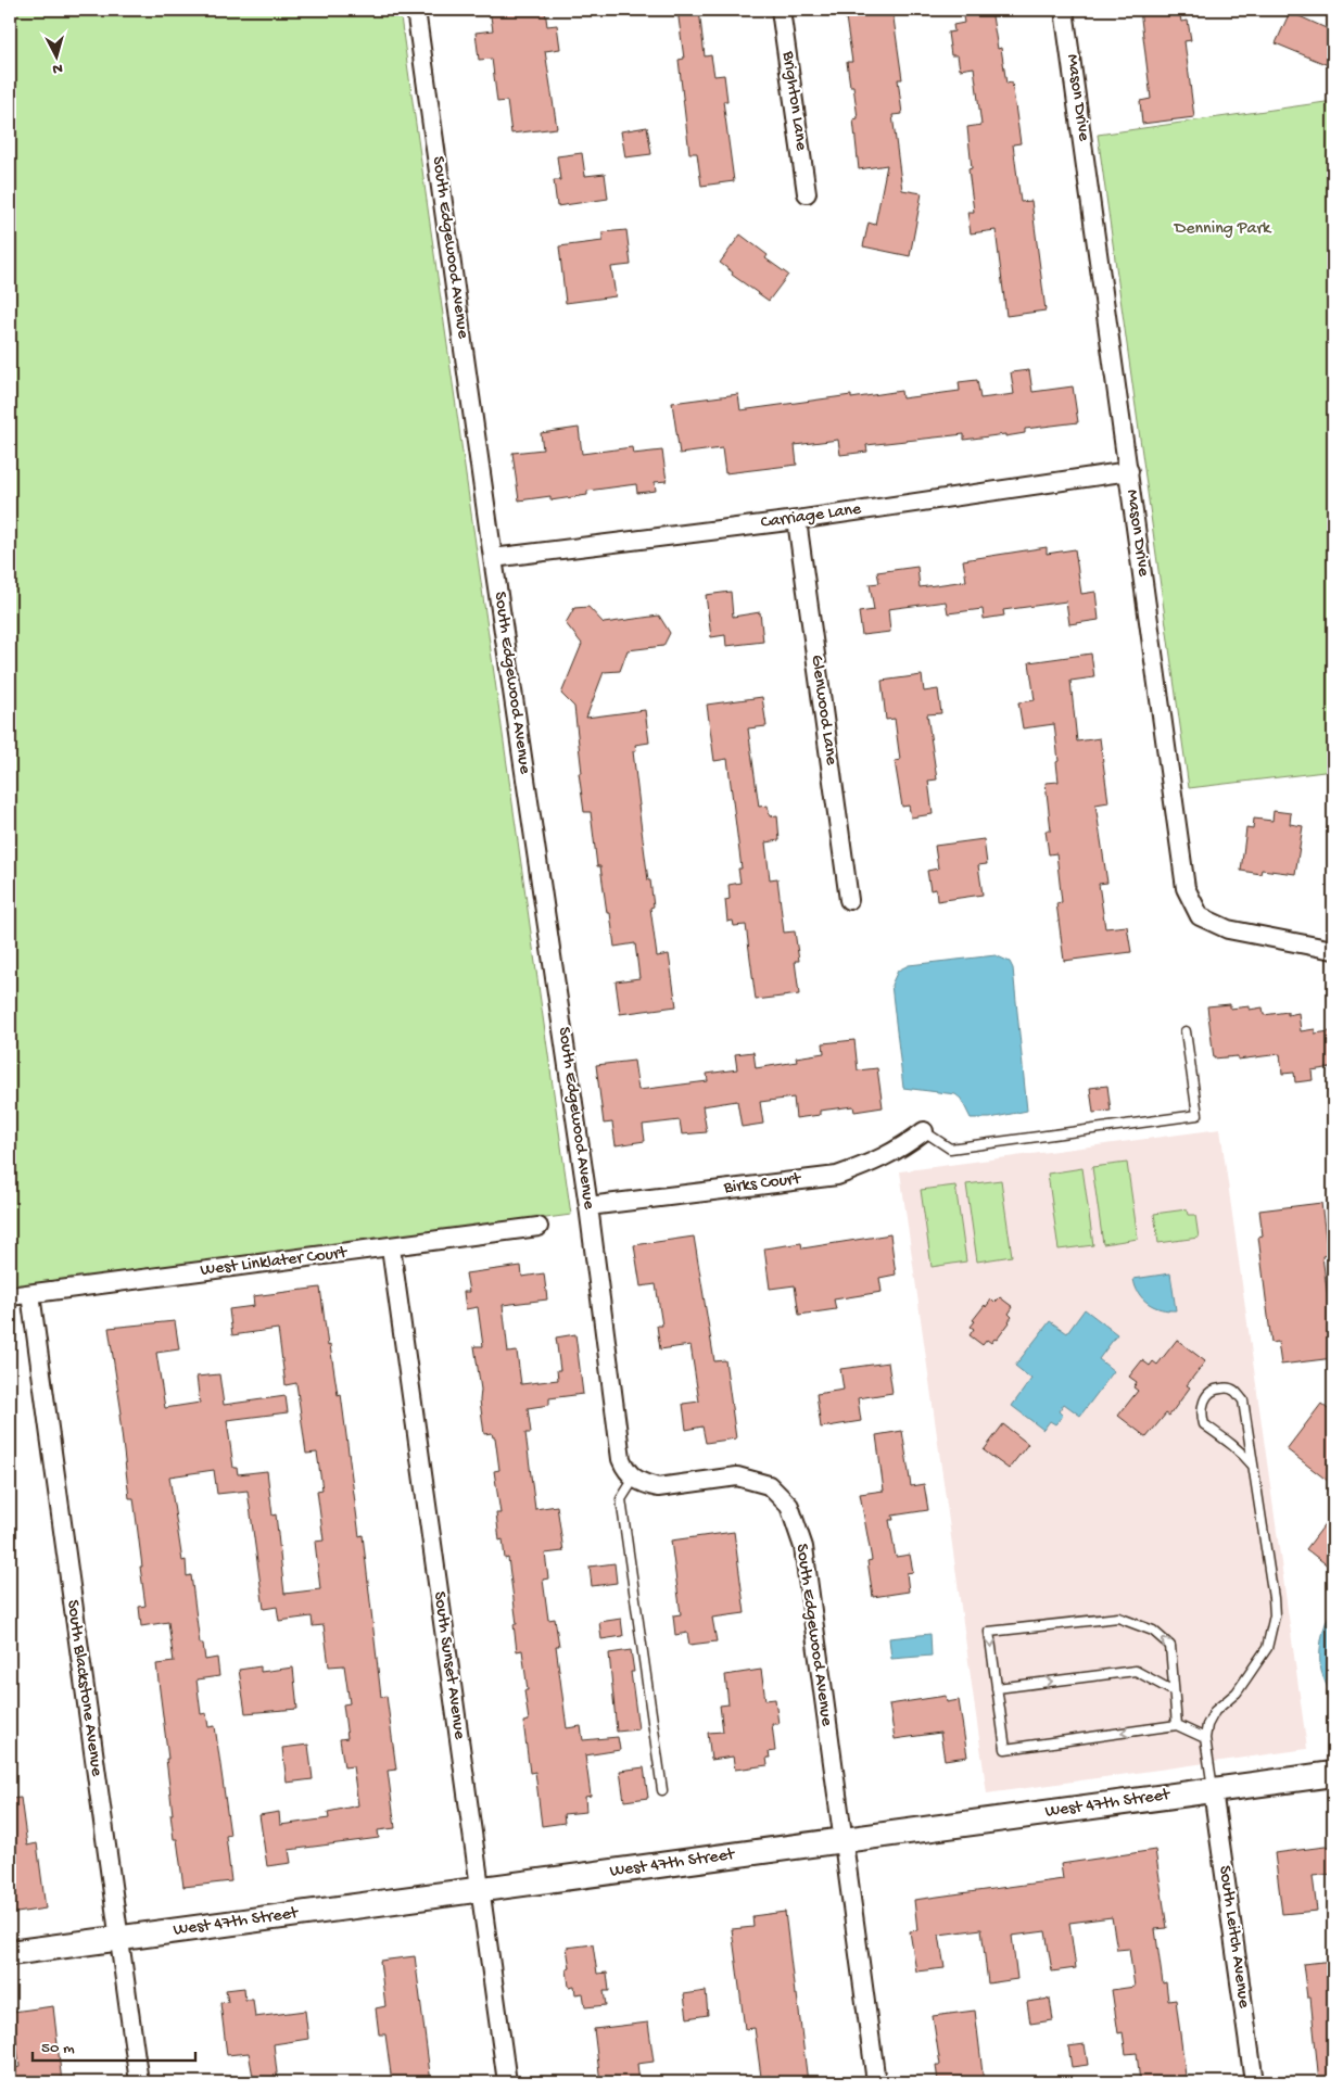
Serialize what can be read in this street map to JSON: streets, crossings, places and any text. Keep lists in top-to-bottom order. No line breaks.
{"streets":{"main road":["West 47th Street"],"street":["Mason Drive","Brighton Lane","South Edgewood Avenue","Carriage Lane","Glenwood Lane","Birks Court","West Linklater Court","South Sunset Avenue","South Blackstone Avenue","South Leitch Avenue"]},"crossings":[["Mason Drive","Carriage Lane"],["South Edgewood Avenue","Carriage Lane"],["South Edgewood Avenue","Birks Court"],["South Edgewood Avenue","West 47th Street"],["Carriage Lane","Glenwood Lane"],["West Linklater Court","South Sunset Avenue"],["West Linklater Court","South Blackstone Avenue"],["South Sunset Avenue","West 47th Street"],["South Blackstone Avenue","West 47th Street"],["West 47th Street","South Leitch Avenue"]],"parks":["Denning Park"],"scale_bar":"50 m","north":"bottom"}
